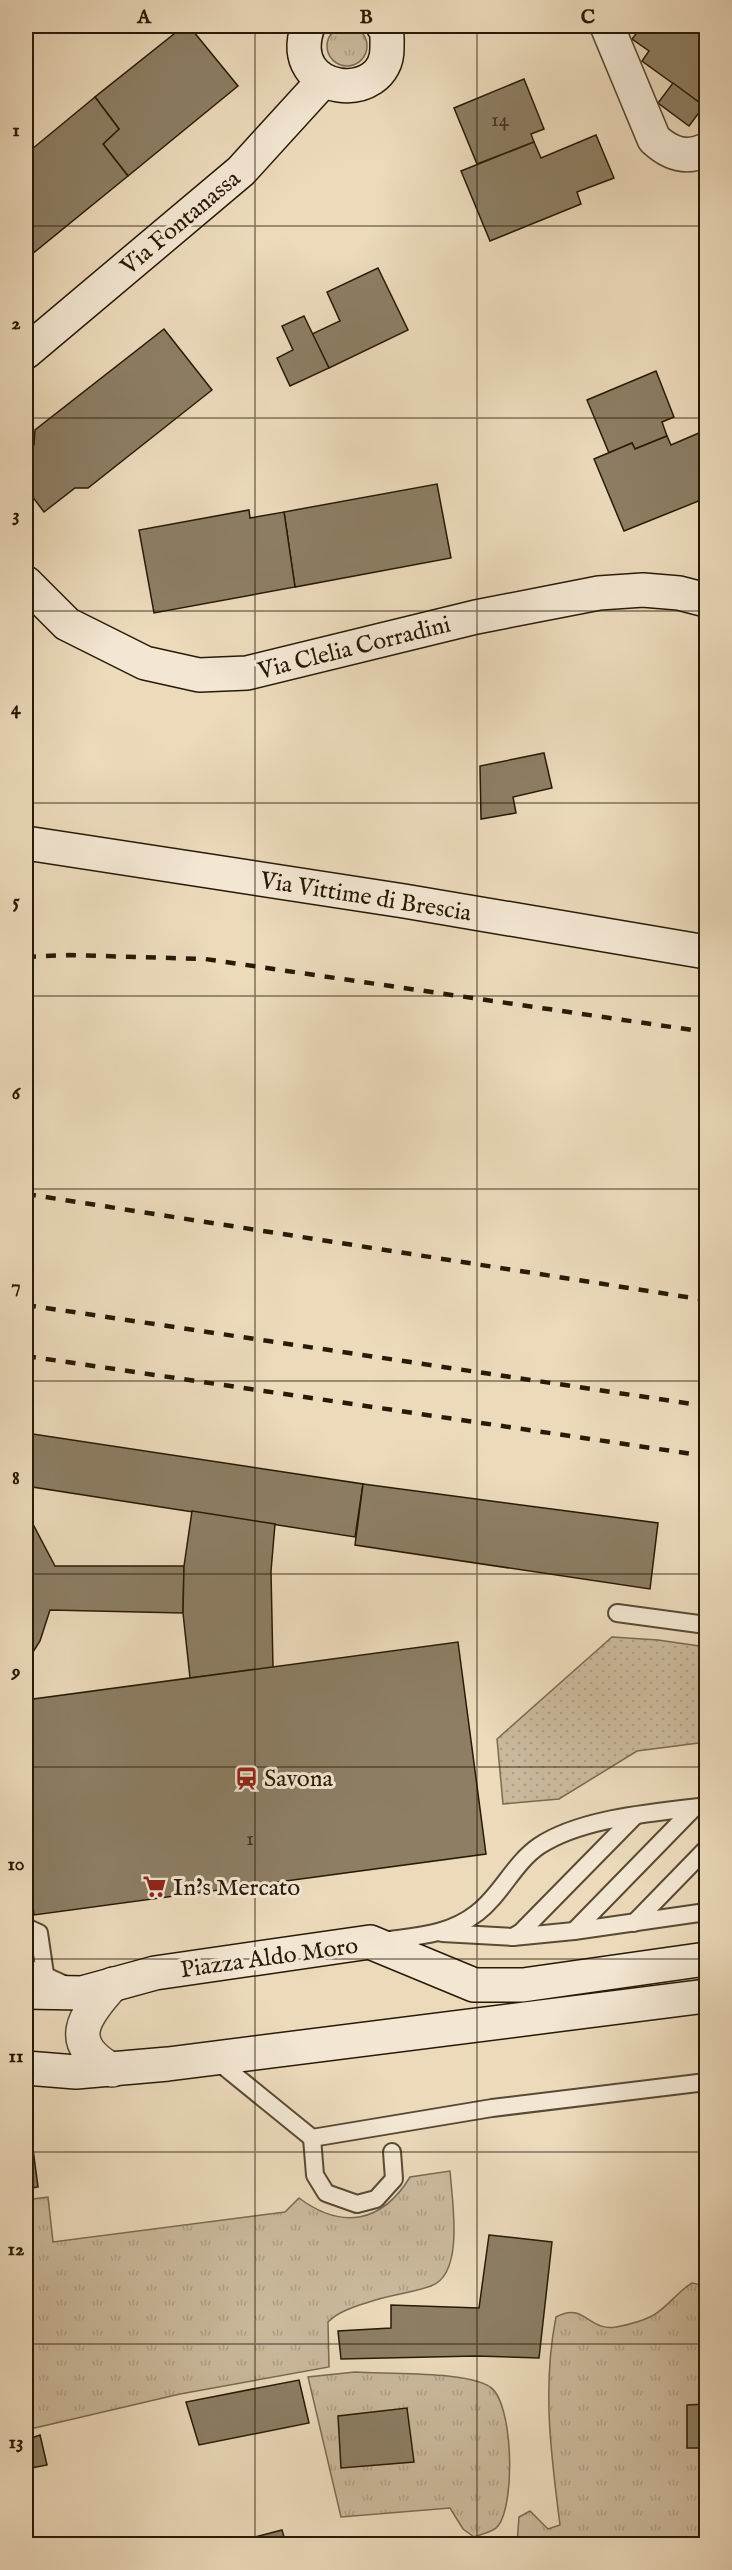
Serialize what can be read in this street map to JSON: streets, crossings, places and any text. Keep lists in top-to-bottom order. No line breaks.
{"streets":{"street":["Via Fontanassa","Via Clelia Corradini","Via Vittime di Brescia","Piazza Aldo Moro"]},"places":{"station":["Savona"],"supermarket":["In's Mercato"]},"house_numbers":["14","1"],"grid":{"columns":["A","B","C"],"rows":["1","2","3","4","5","6","7","8","9","10","11","12","13"]}}
